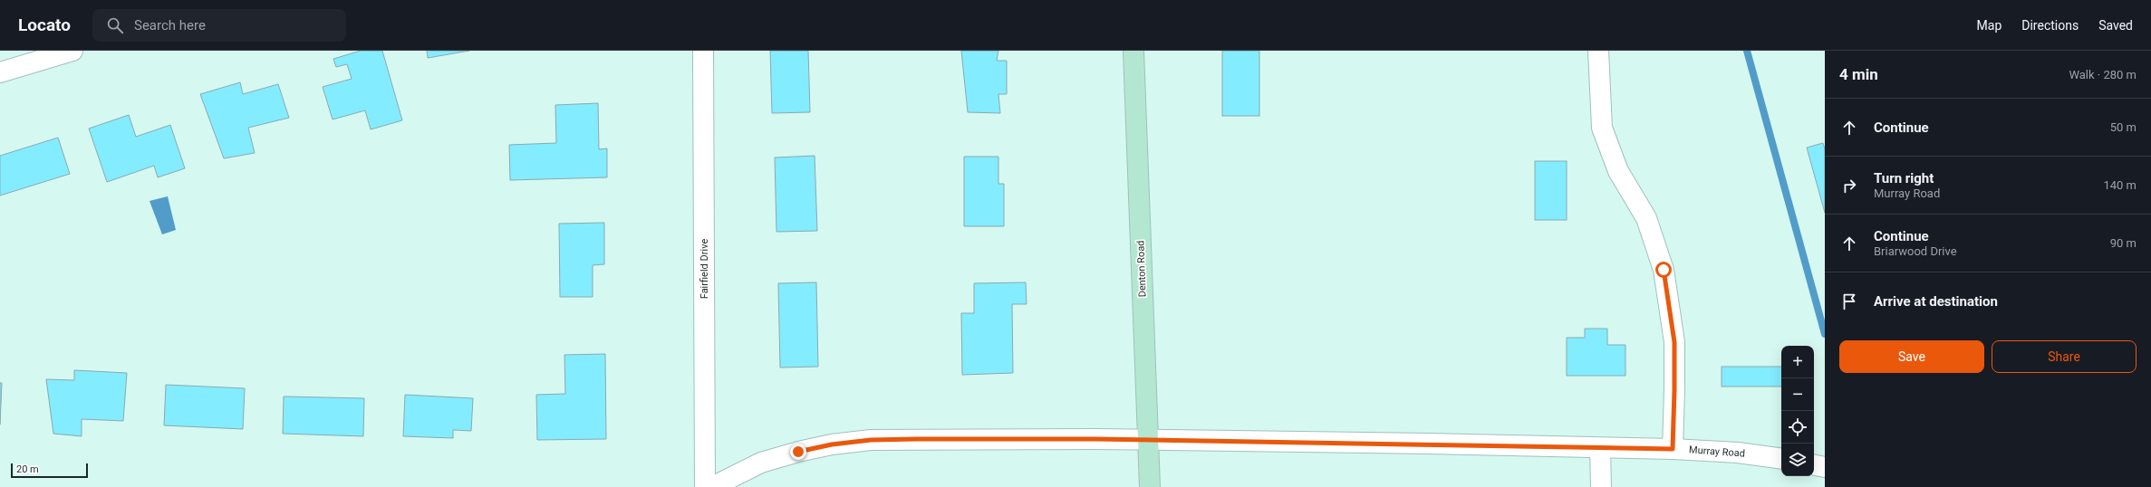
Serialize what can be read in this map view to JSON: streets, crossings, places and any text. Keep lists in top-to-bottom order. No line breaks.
{"streets":{"street":["Fairfield Drive","Denton Road","Murray Road"]},"crossings":[["Denton Road","Murray Road"]],"scale_bar":"20 m","page":{"header":"Locato","search":"Search here","nav":["Map","Directions","Saved"],"heading":["4 min","Walk · 280 m"],"list":[["Continue","50 m"],["Turn right","Murray Road","140 m"],["Continue","Briarwood Drive","90 m"],"Arrive at destination"],"buttons":["Save","Share"],"map_buttons":["+","−"],"scale":"20 m"}}
